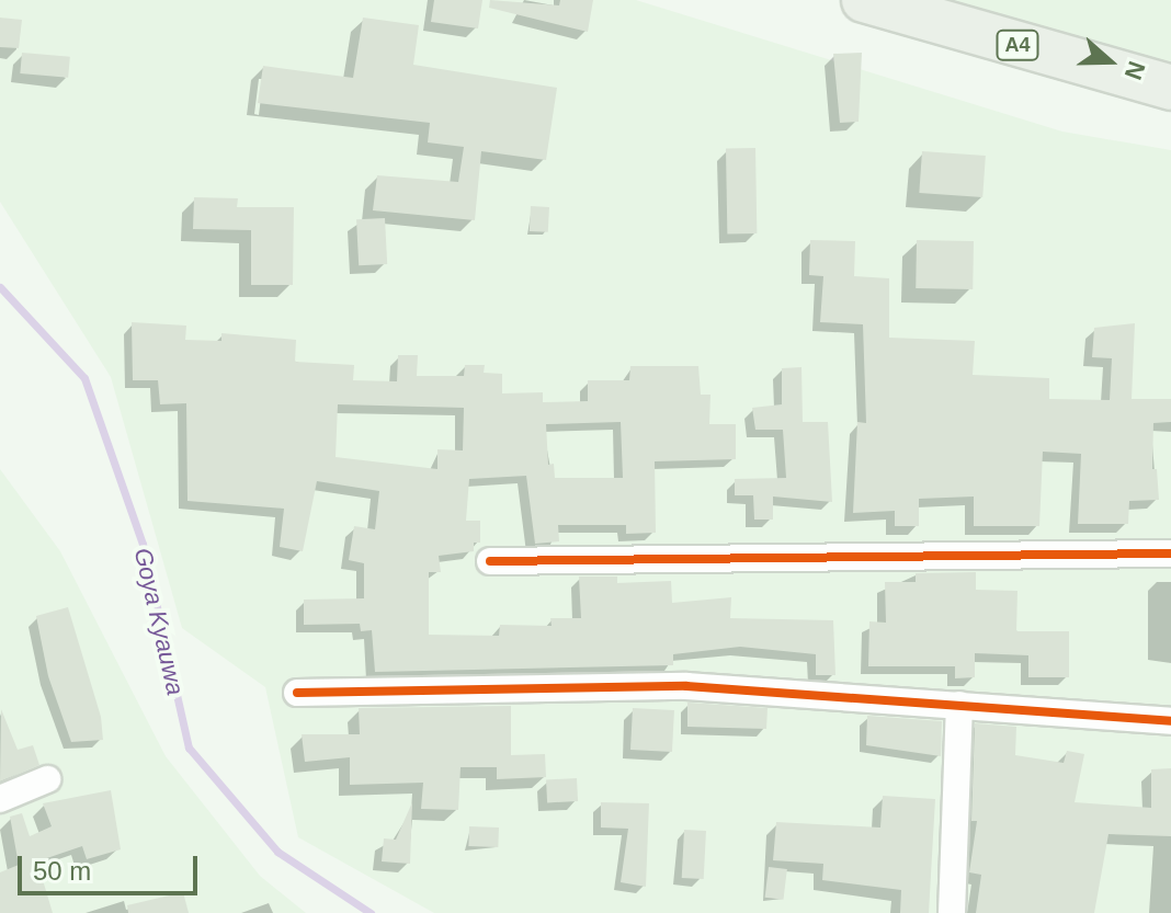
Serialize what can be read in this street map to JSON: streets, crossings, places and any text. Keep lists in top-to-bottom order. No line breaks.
{"streets":{"highway":["A4"]},"water":["Goya Kyauwa"],"scale_bar":"50 m","north":"right"}
